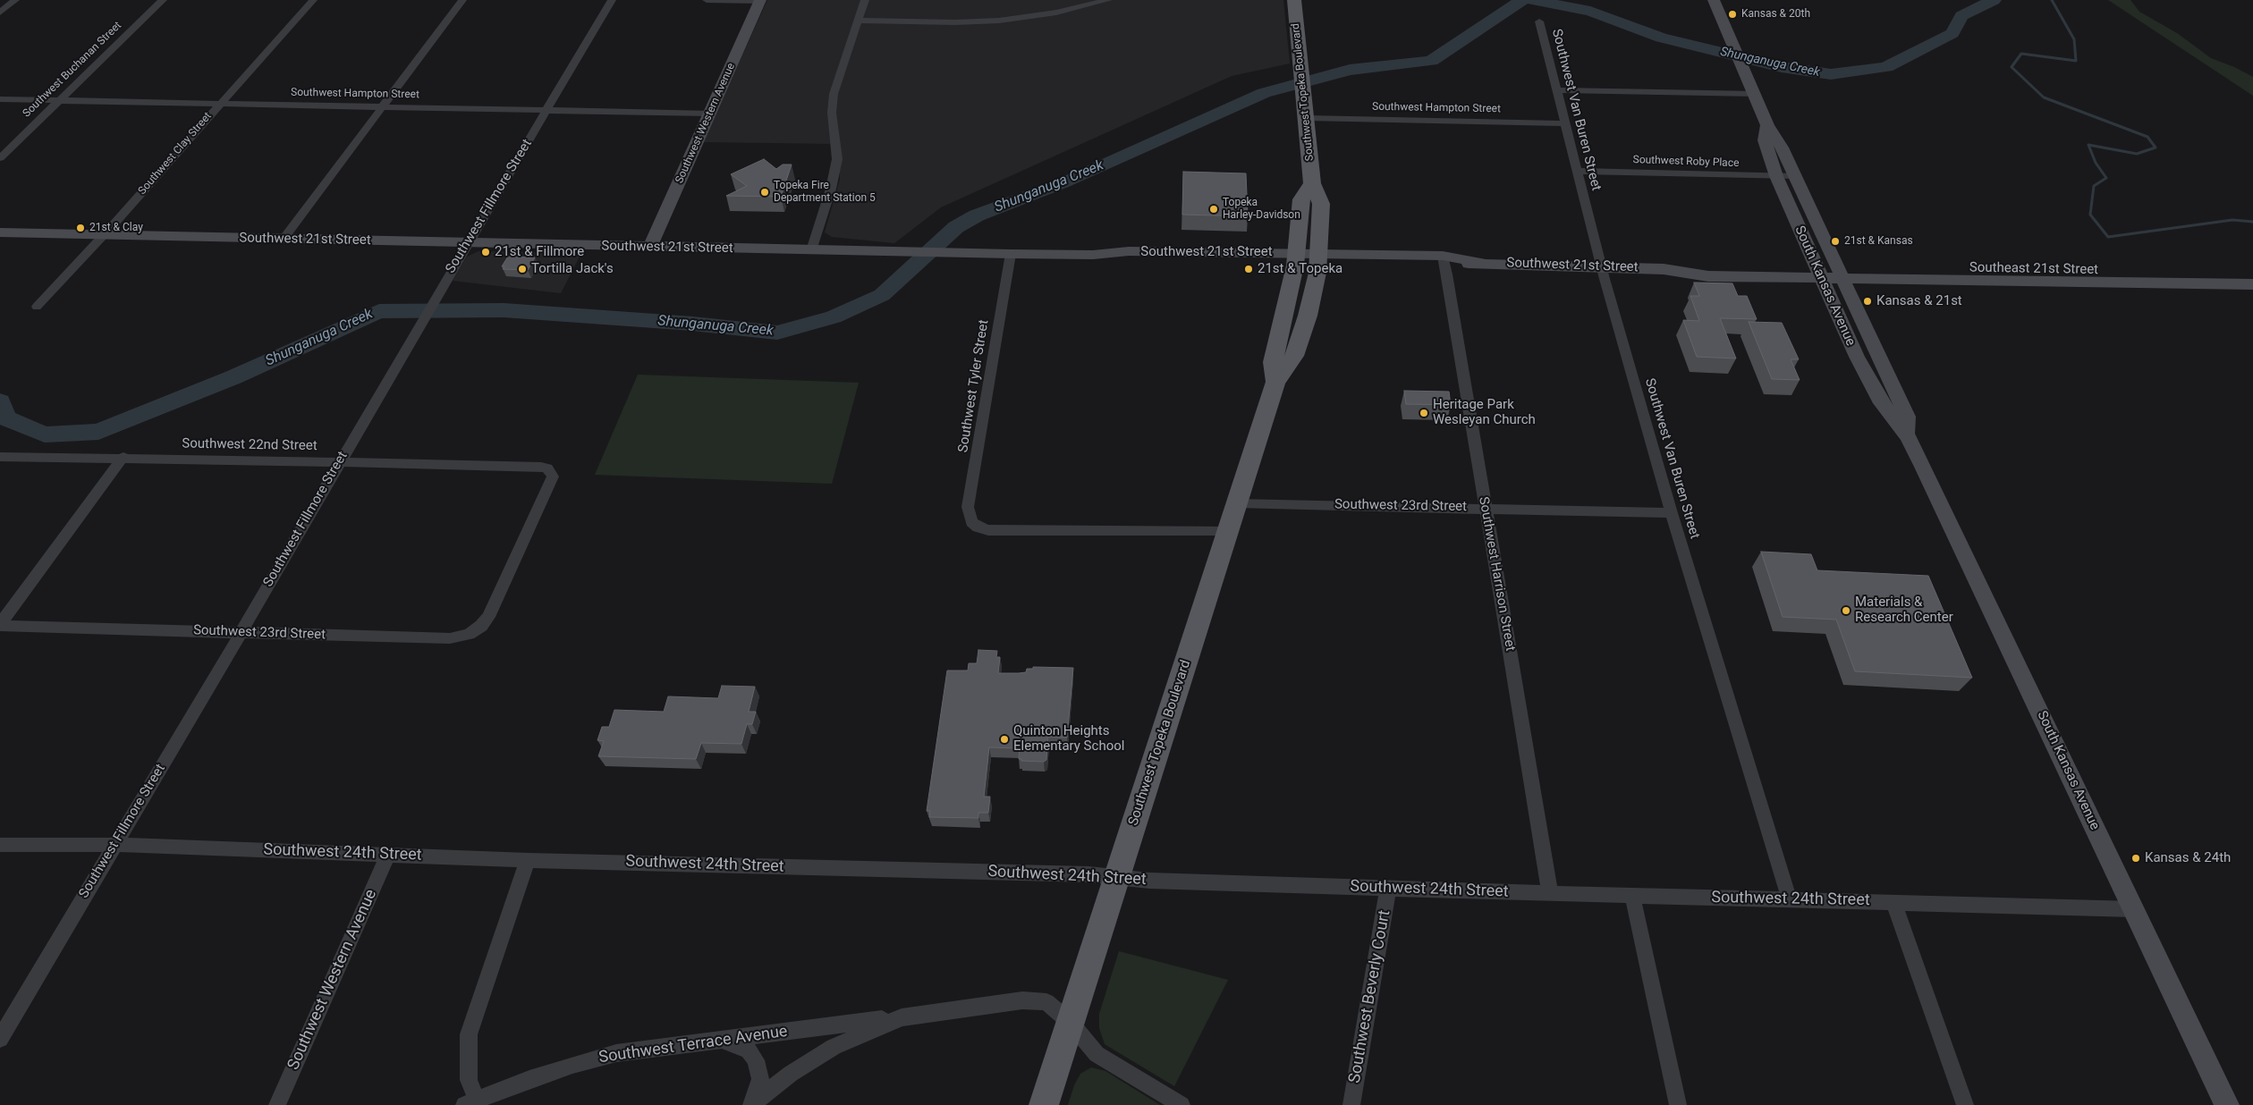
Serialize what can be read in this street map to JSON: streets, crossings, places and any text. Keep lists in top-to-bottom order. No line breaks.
{"streets":{"main road":["Southwest Topeka Boulevard","Southwest Western Avenue","Southwest 21st Street","Southeast 21st Street","South Kansas Avenue"],"street":["Southwest Buchanan Street","Southwest Hampton Street","Southwest Van Buren Street","Southwest Clay Street","Southwest Roby Place","Southwest Fillmore Street","Southwest Tyler Street","Southwest 22nd Street","Southwest 23rd Street","Southwest Harrison Street","Southwest 24th Street","Southwest Beverly Court","Southwest Terrace Avenue"]},"crossings":[["Southwest Buchanan Street","Southwest Hampton Street"],["Southwest Topeka Boulevard","Southwest Hampton Street"],["Southwest Topeka Boulevard","Southwest 21st Street"],["Southwest Topeka Boulevard","Southwest Tyler Street"],["Southwest Topeka Boulevard","Southwest 23rd Street"],["Southwest Topeka Boulevard","Southwest 24th Street"],["Southwest Hampton Street","Southwest Van Buren Street"],["Southwest Hampton Street","Southwest Western Avenue"],["Southwest Hampton Street","Southwest Clay Street"],["Southwest Hampton Street","Southwest Fillmore Street"],["Southwest Van Buren Street","Southwest Roby Place"],["Southwest Van Buren Street","Southwest 21st Street"],["Southwest Van Buren Street","Southwest 23rd Street"],["Southwest Van Buren Street","Southwest 24th Street"],["Southwest Western Avenue","Southwest 21st Street"],["Southwest Western Avenue","Southwest 24th Street"],["Southwest Clay Street","Southwest 21st Street"],["Southwest Roby Place","South Kansas Avenue"],["Southwest Fillmore Street","Southwest 21st Street"],["Southwest Fillmore Street","Southwest 22nd Street"],["Southwest Fillmore Street","Southwest 23rd Street"],["Southwest Fillmore Street","Southwest 24th Street"],["Southwest 21st Street","Southeast 21st Street"],["Southwest 21st Street","South Kansas Avenue"],["Southwest 21st Street","Southwest Tyler Street"],["Southwest 21st Street","Southwest Harrison Street"],["Southeast 21st Street","South Kansas Avenue"],["South Kansas Avenue","Southwest 24th Street"],["Southwest 22nd Street","Southwest 23rd Street"],["Southwest 23rd Street","Southwest Harrison Street"],["Southwest Harrison Street","Southwest 24th Street"],["Southwest 24th Street","Southwest Beverly Court"]],"water":["Shunganuga Creek"],"places":["Kansas & 20th","Topeka Fire Department Station 5","Topeka Harley-Davidson","21st & Clay","21st & Kansas","21st & Fillmore","Tortilla Jack's","21st & Topeka","Kansas & 21st","Heritage Park Wesleyan Church","Materials & Research Center","Quinton Heights Elementary School","Kansas & 24th"]}
